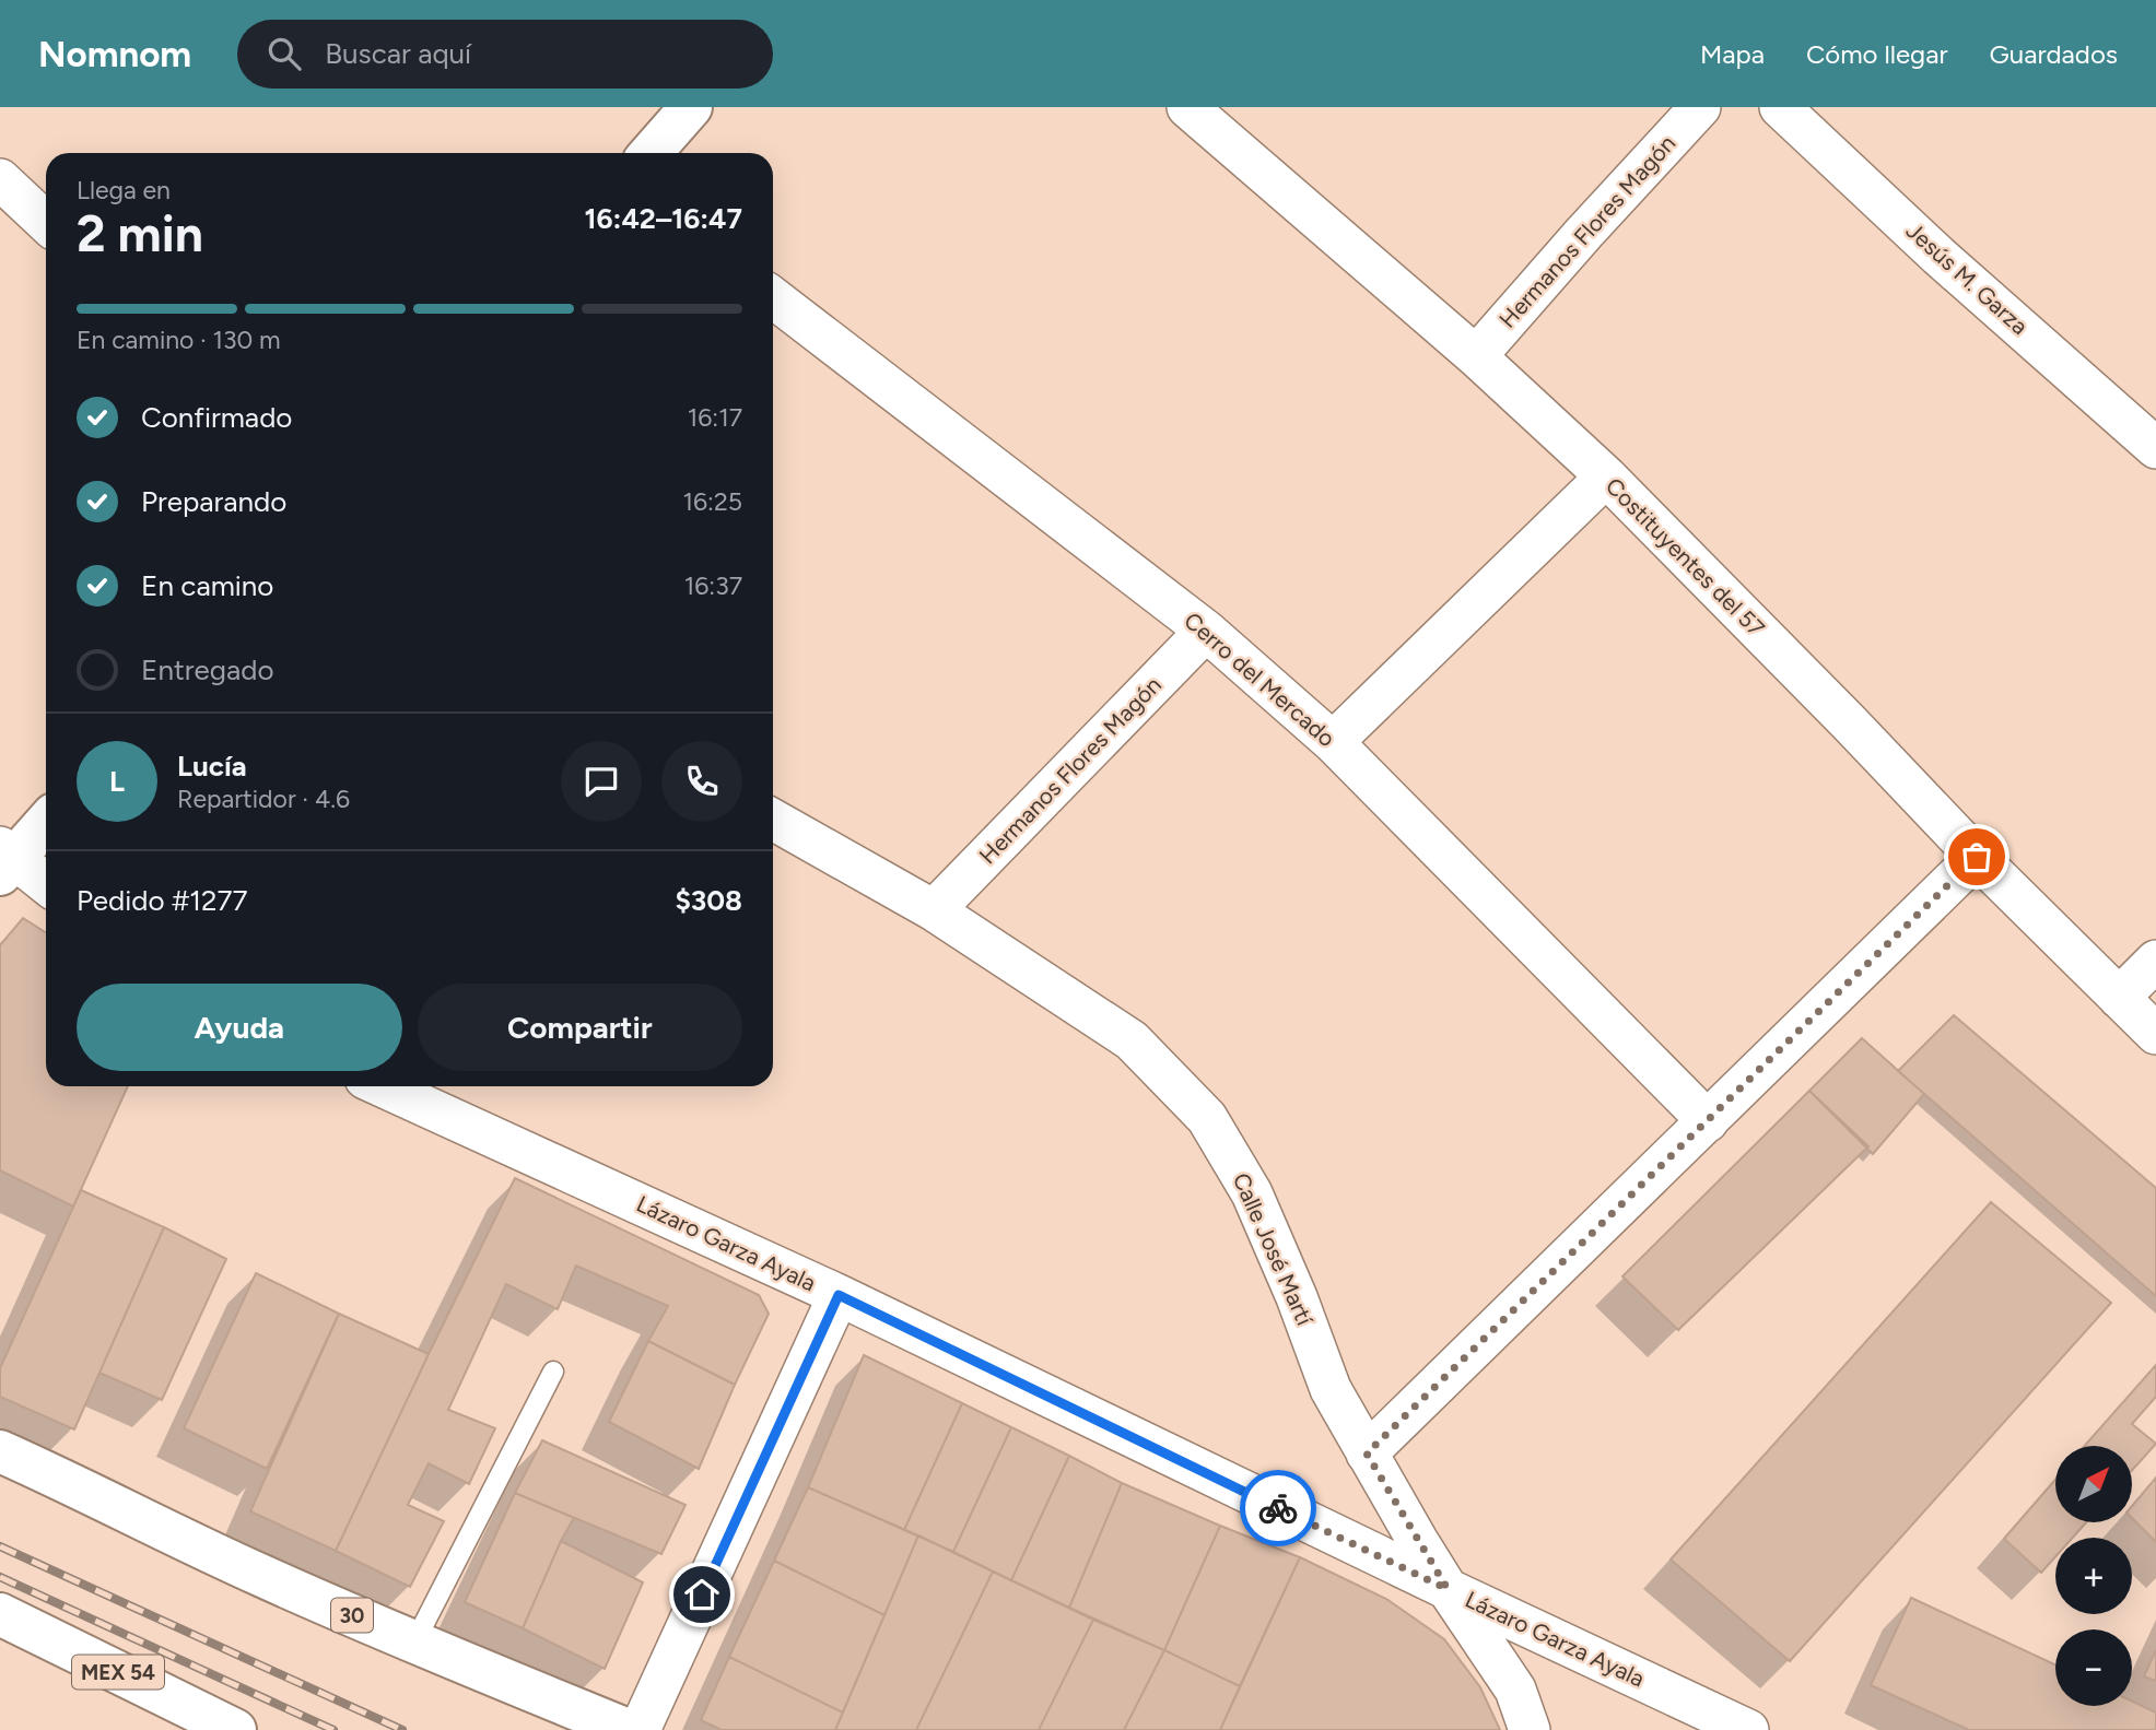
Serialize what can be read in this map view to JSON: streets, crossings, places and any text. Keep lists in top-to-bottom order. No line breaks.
{"streets":{"main road":["30","MEX 54"],"street":["Hermanos Flores Magón","Jesús M. Garza","Costituyentes del 57","Cerro del Mercado","Lázaro Garza Ayala","Calle José Martí"]},"crossings":[["Hermanos Flores Magón","Costituyentes del 57"],["Hermanos Flores Magón","Cerro del Mercado"],["Hermanos Flores Magón","Calle José Martí"],["Lázaro Garza Ayala","Calle José Martí"]],"north":"top right","page":{"header":"Nomnom","search":"Buscar aquí","nav":["Mapa","Cómo llegar","Guardados"],"heading":["2 min","Llega en","16:42–16:47"],"panel":["Lucía","Repartidor · 4.6","Pedido #1277","$308"],"bar":"En camino · 130 m","list":[["Confirmado","16:17"],["Preparando","16:25"],["En camino","16:37"],"Entregado"],"round":"L","buttons":["Ayuda","Compartir"],"map_buttons":["+","−"]}}
